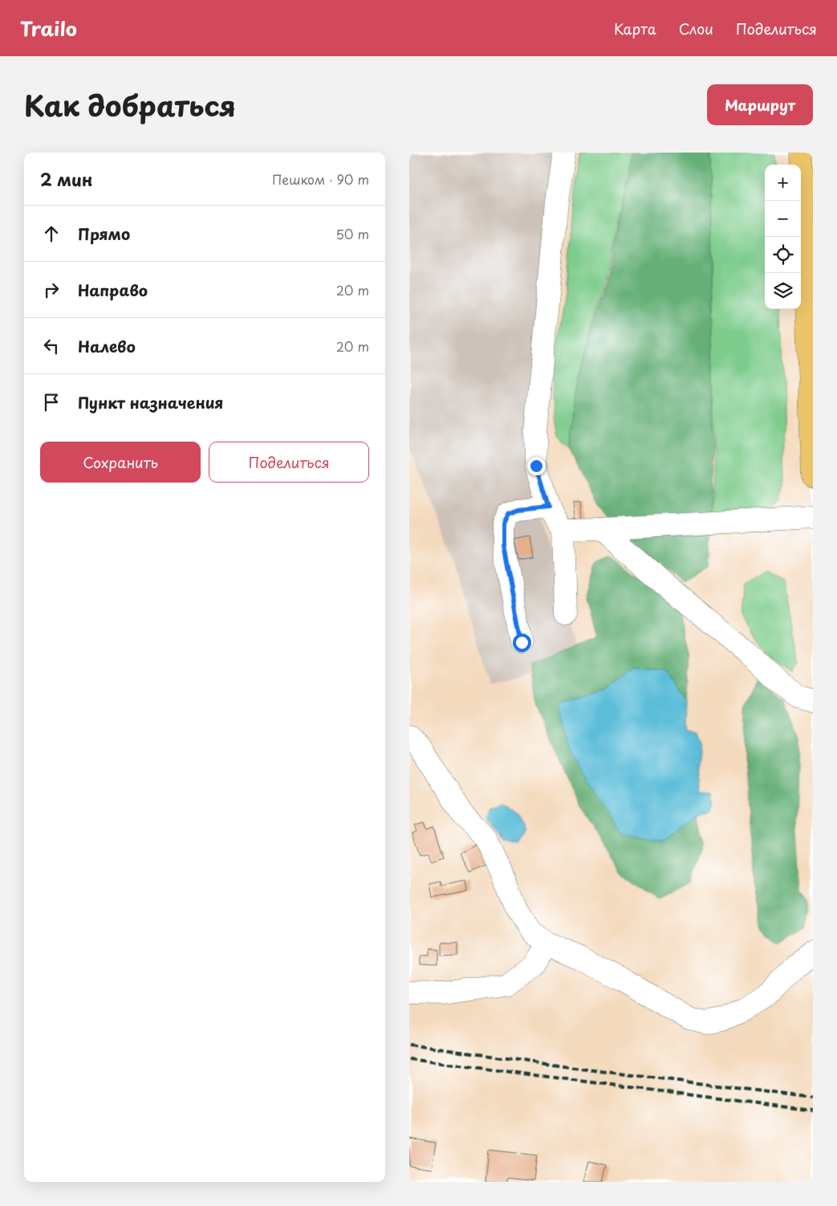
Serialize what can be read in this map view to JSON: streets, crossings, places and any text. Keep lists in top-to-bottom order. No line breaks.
{"page":{"header":"Trailo","nav":["Карта","Слои","Поделиться"],"title":"Как добраться","buttons":["Маршрут",["Сохранить","Поделиться"]],"heading":["2 мин","Пешком · 90 m"],"map_buttons":["+","−"],"list":[["Прямо","50 m"],["Направо","20 m"],["Налево","20 m"],"Пункт назначения"]}}
